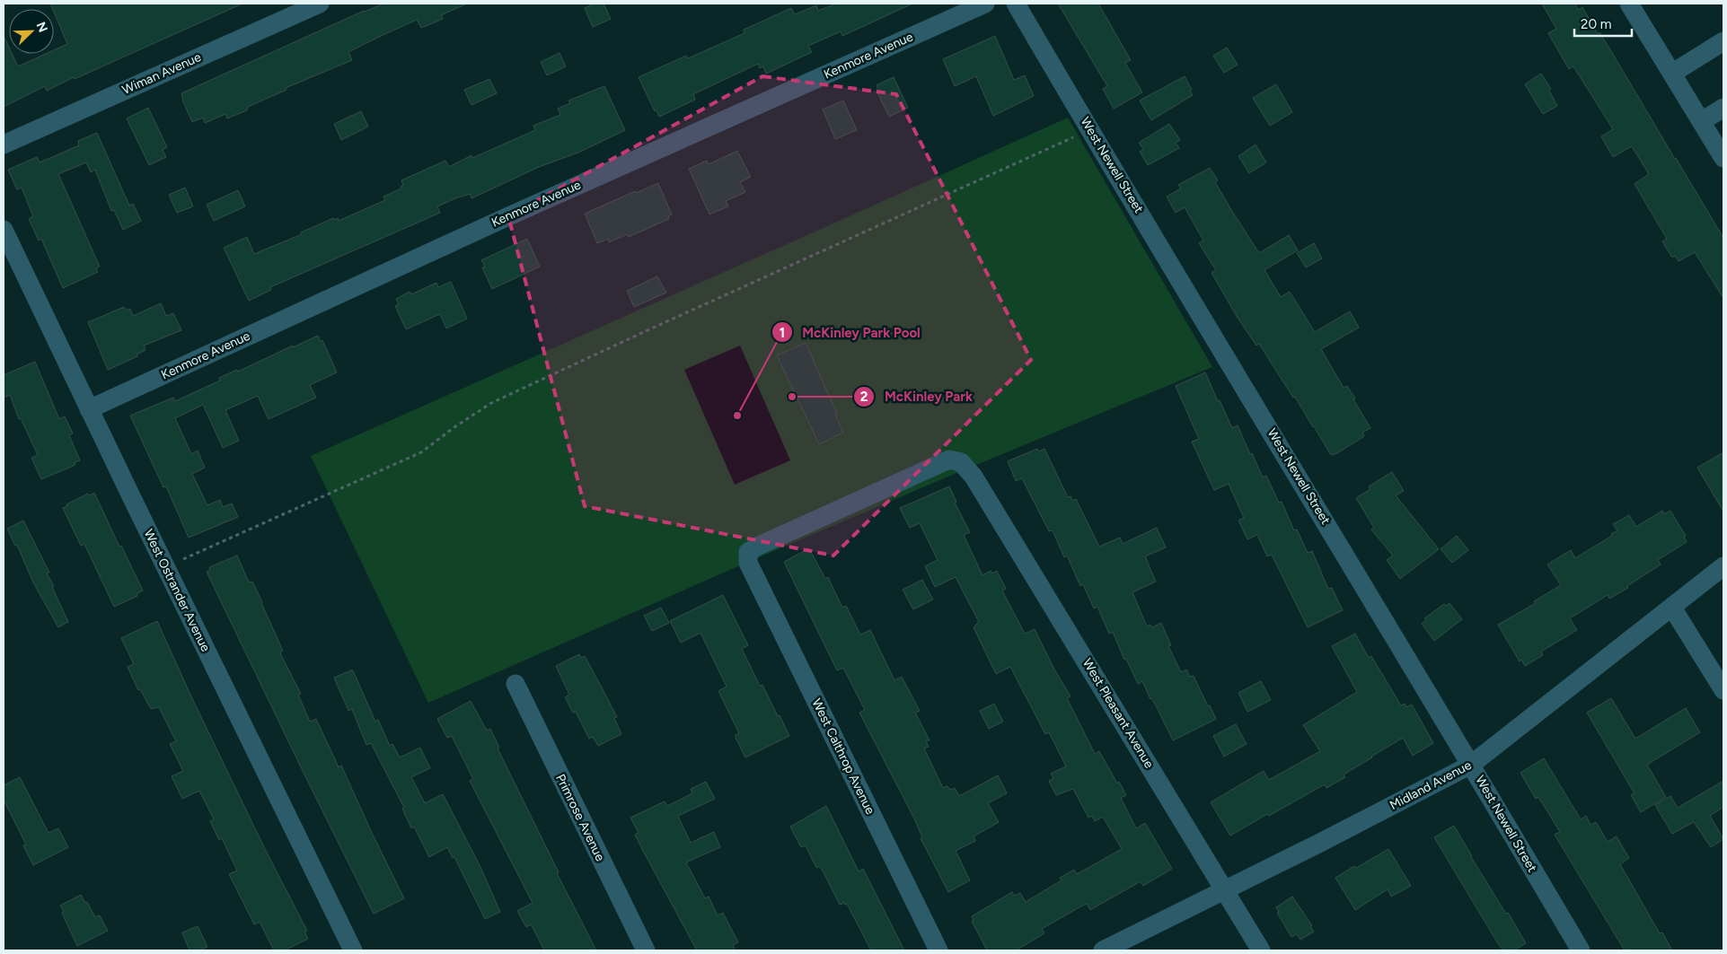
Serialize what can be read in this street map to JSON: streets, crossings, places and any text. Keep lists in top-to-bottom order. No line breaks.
{"streets":{"street":["Kenmore Avenue","Wiman Avenue","West Newell Street","West Ostrander Avenue","West Pleasant Avenue","West Calthrop Avenue","Midland Avenue","Primrose Avenue"]},"crossings":[["Kenmore Avenue","West Ostrander Avenue"],["West Newell Street","Midland Avenue"],["West Pleasant Avenue","West Calthrop Avenue"],["West Pleasant Avenue","Midland Avenue"]],"places":["McKinley Park","McKinley Park Pool"],"scale_bar":"20 m","north":"top right"}
